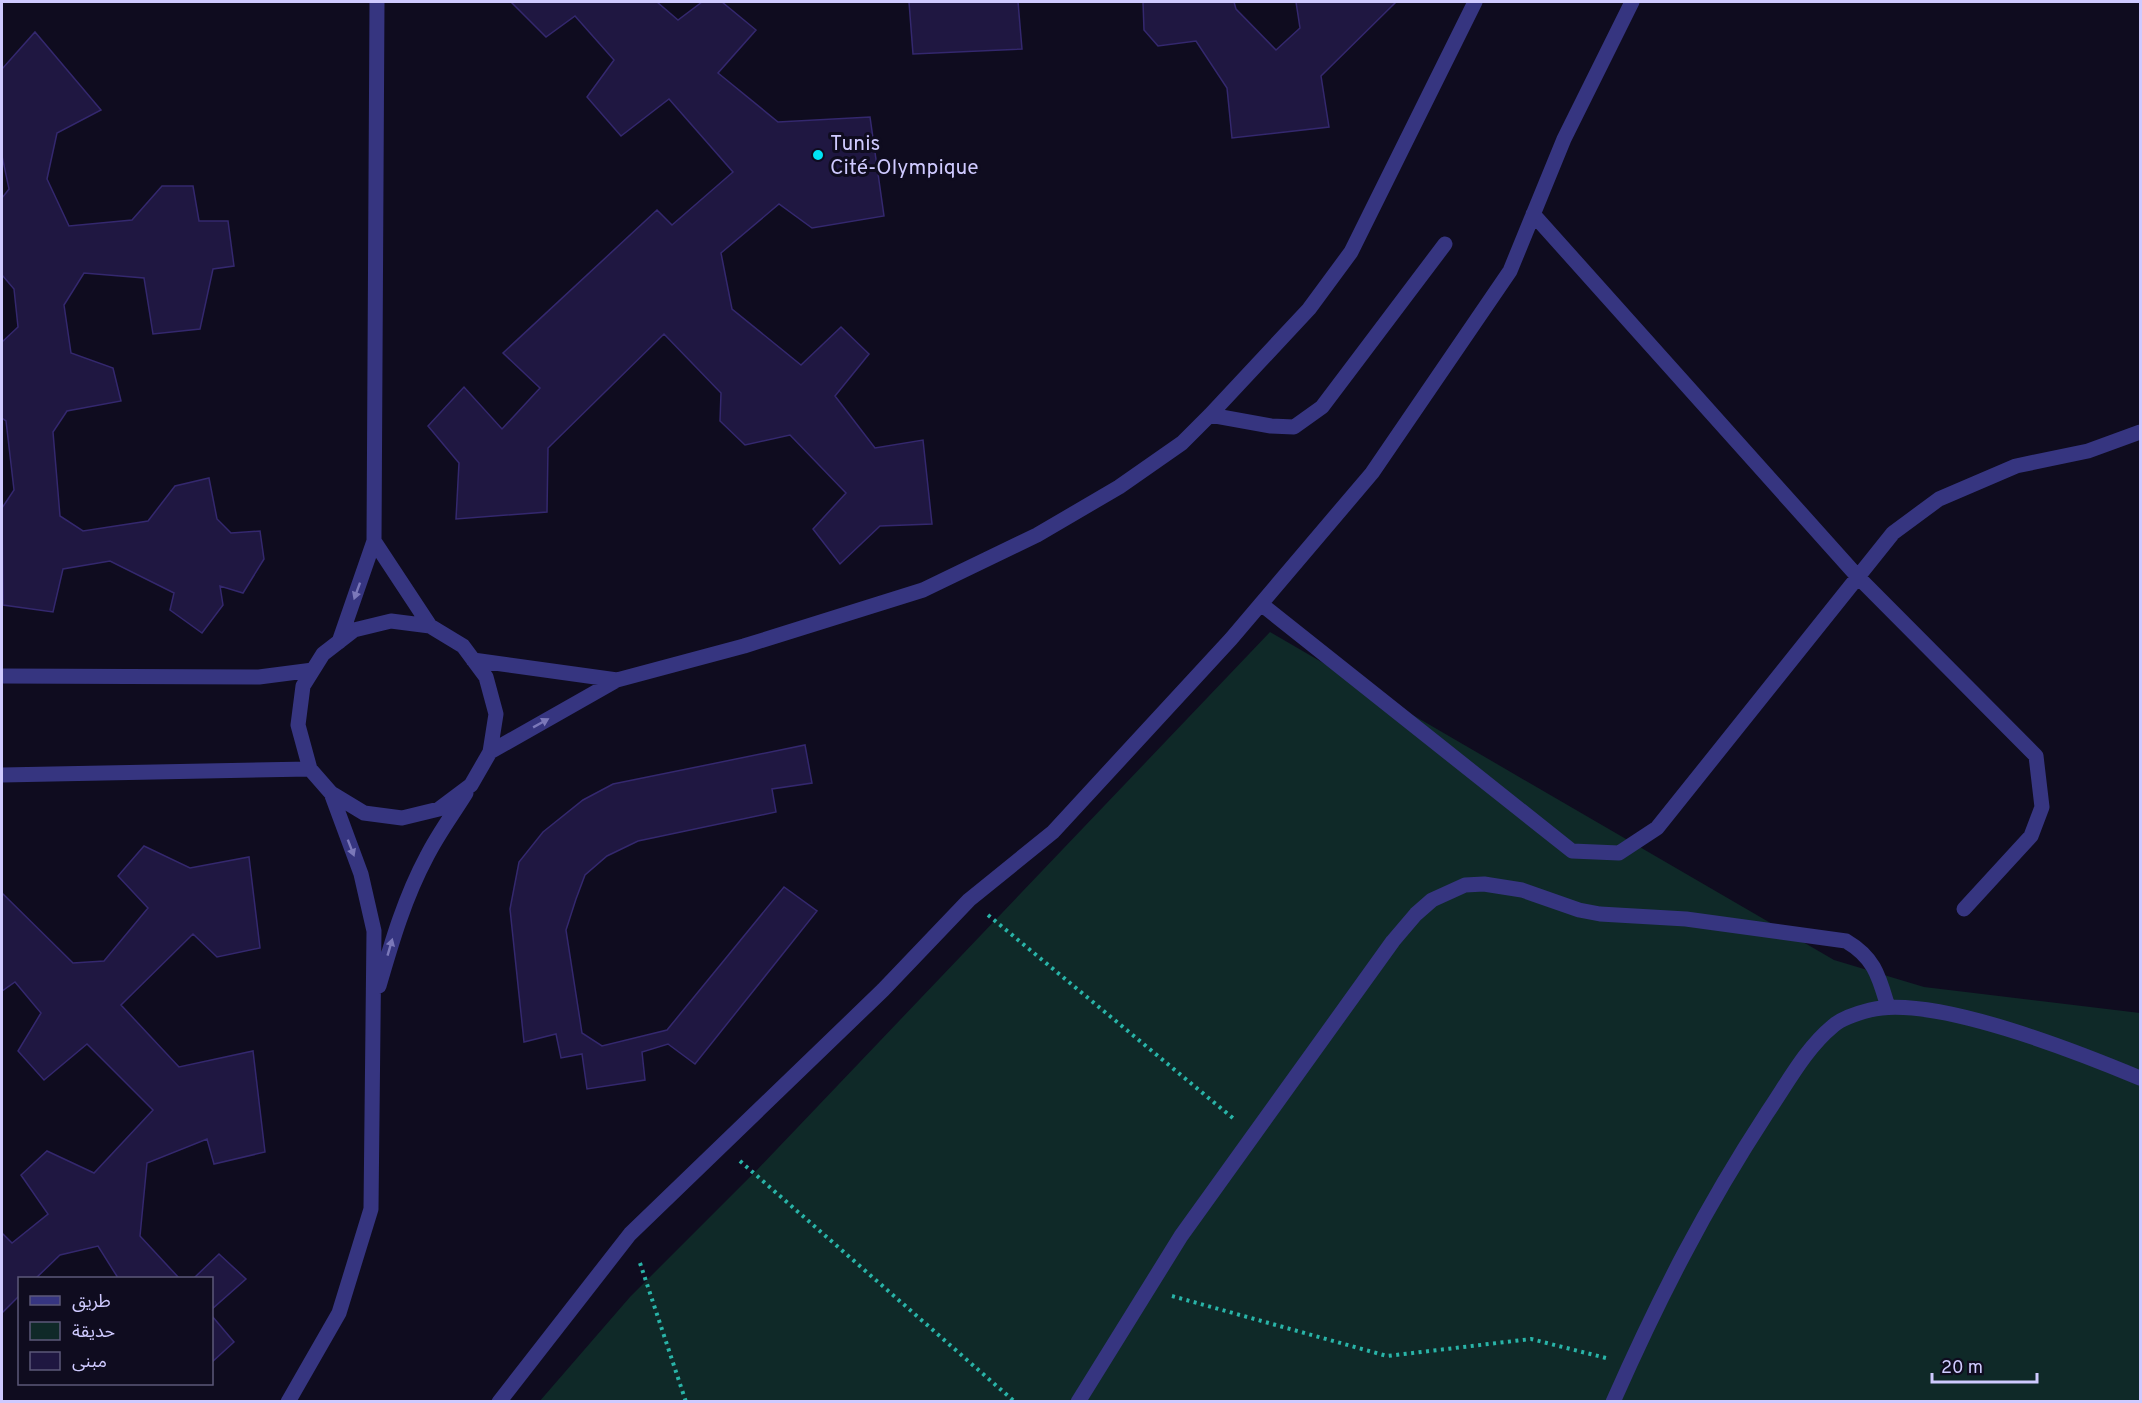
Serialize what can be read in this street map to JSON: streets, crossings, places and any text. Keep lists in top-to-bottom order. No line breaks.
{"places":["Tunis Cité-Olympique"],"legend":["طريق","حديقة","مبنى"],"scale_bar":"20 m"}
